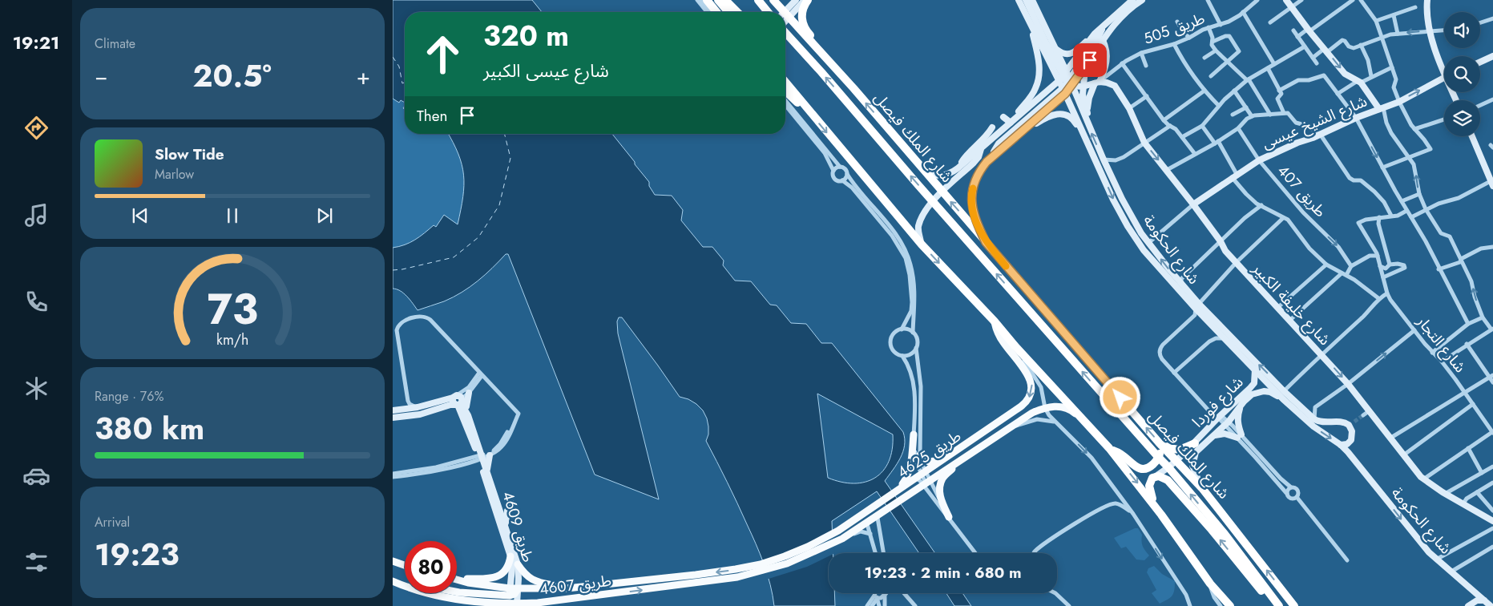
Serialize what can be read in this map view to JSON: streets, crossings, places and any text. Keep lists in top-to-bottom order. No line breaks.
{"streets":{"highway":["شارع الملك فيصل"],"main road":["شارع الشيخ عيسى","شارع الحكومة","شارع خليفة الكبير","شارع فوردا","طريق 4625","طريق 4609","طريق 4607"],"street":["طريق 505","طريق 407","شارع التجار"]},"crossings":[["طريق 505","شارع خليفة الكبير"],["شارع الشيخ عيسى","طريق 407"],["شارع الشيخ عيسى","شارع خليفة الكبير"],["شارع الملك فيصل","شارع فوردا"],["شارع الحكومة","شارع فوردا"],["طريق 4625","طريق 4607"],["طريق 4609","طريق 4607"]],"page":{"tabs":"19:21","tile":["Climate",["Range · 76%","380 km"],["Arrival","19:23"]],"turn":["320 m","شارع عيسى الكبير"],"heat":["−","20.5°","+"],"then":"Then","song":["Slow Tide","Marlow"],"limit":"80","trip":"19:23 · 2 min · 680 m","gauge":["73","km/h"]}}
